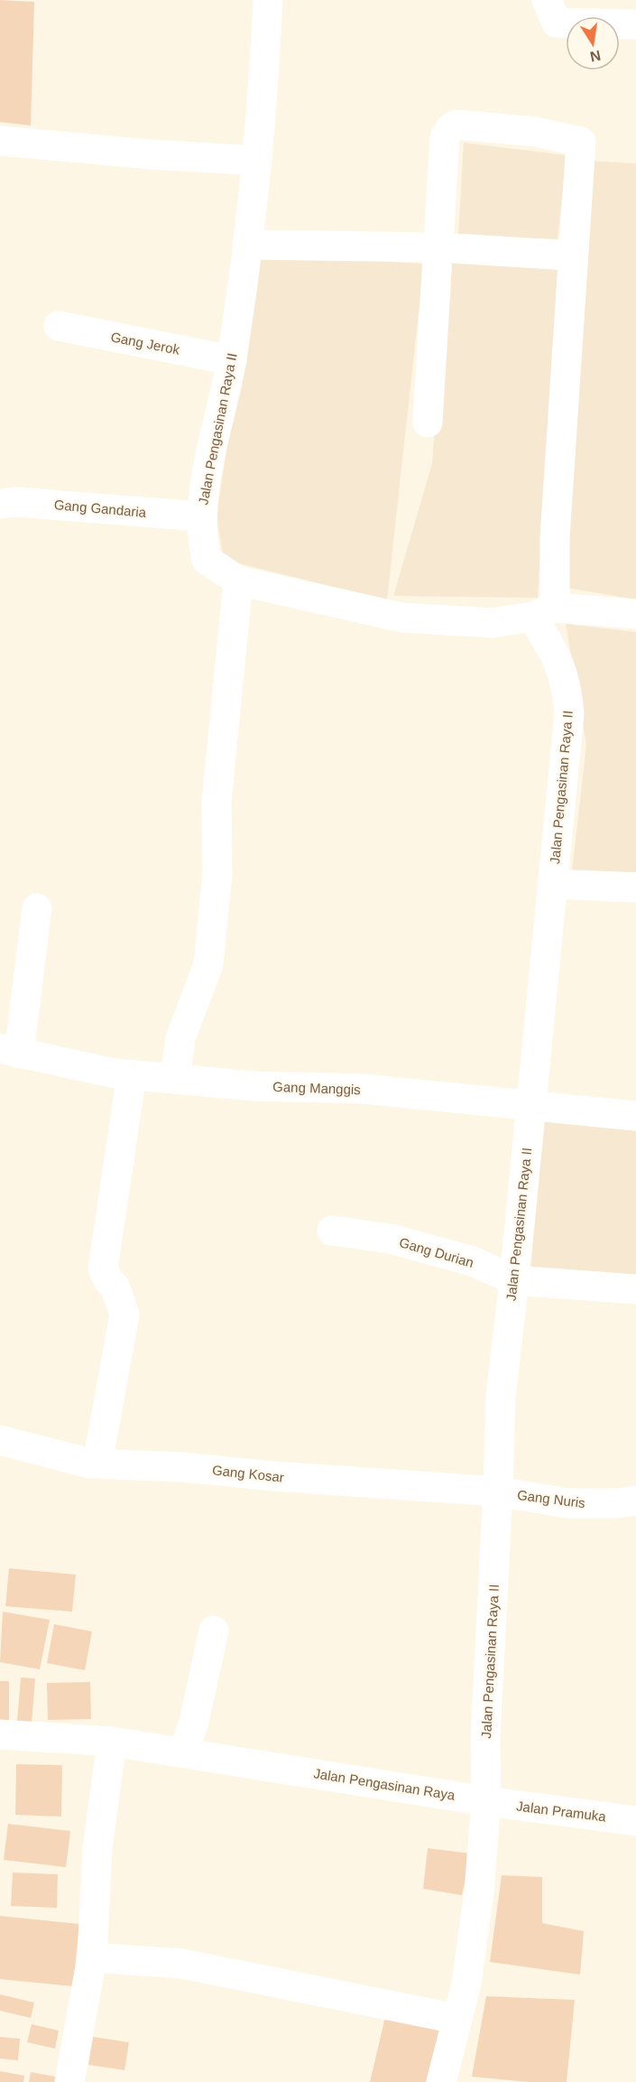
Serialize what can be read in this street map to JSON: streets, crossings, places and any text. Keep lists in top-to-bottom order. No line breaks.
{"streets":{"street":["Gang Jerok","Jalan Pengasinan Raya II","Gang Gandaria","Gang Manggis","Gang Durian","Gang Kosar","Gang Nuris","Jalan Pengasinan Raya","Jalan Pramuka"]},"crossings":[["Gang Jerok","Jalan Pengasinan Raya II"],["Jalan Pengasinan Raya II","Gang Gandaria"],["Jalan Pengasinan Raya II","Gang Manggis"],["Jalan Pengasinan Raya II","Gang Durian"],["Jalan Pengasinan Raya II","Gang Kosar"],["Jalan Pengasinan Raya II","Gang Nuris"],["Jalan Pengasinan Raya II","Jalan Pengasinan Raya"],["Jalan Pengasinan Raya II","Jalan Pramuka"],["Gang Kosar","Gang Nuris"],["Jalan Pengasinan Raya","Jalan Pramuka"]],"north":"bottom"}
